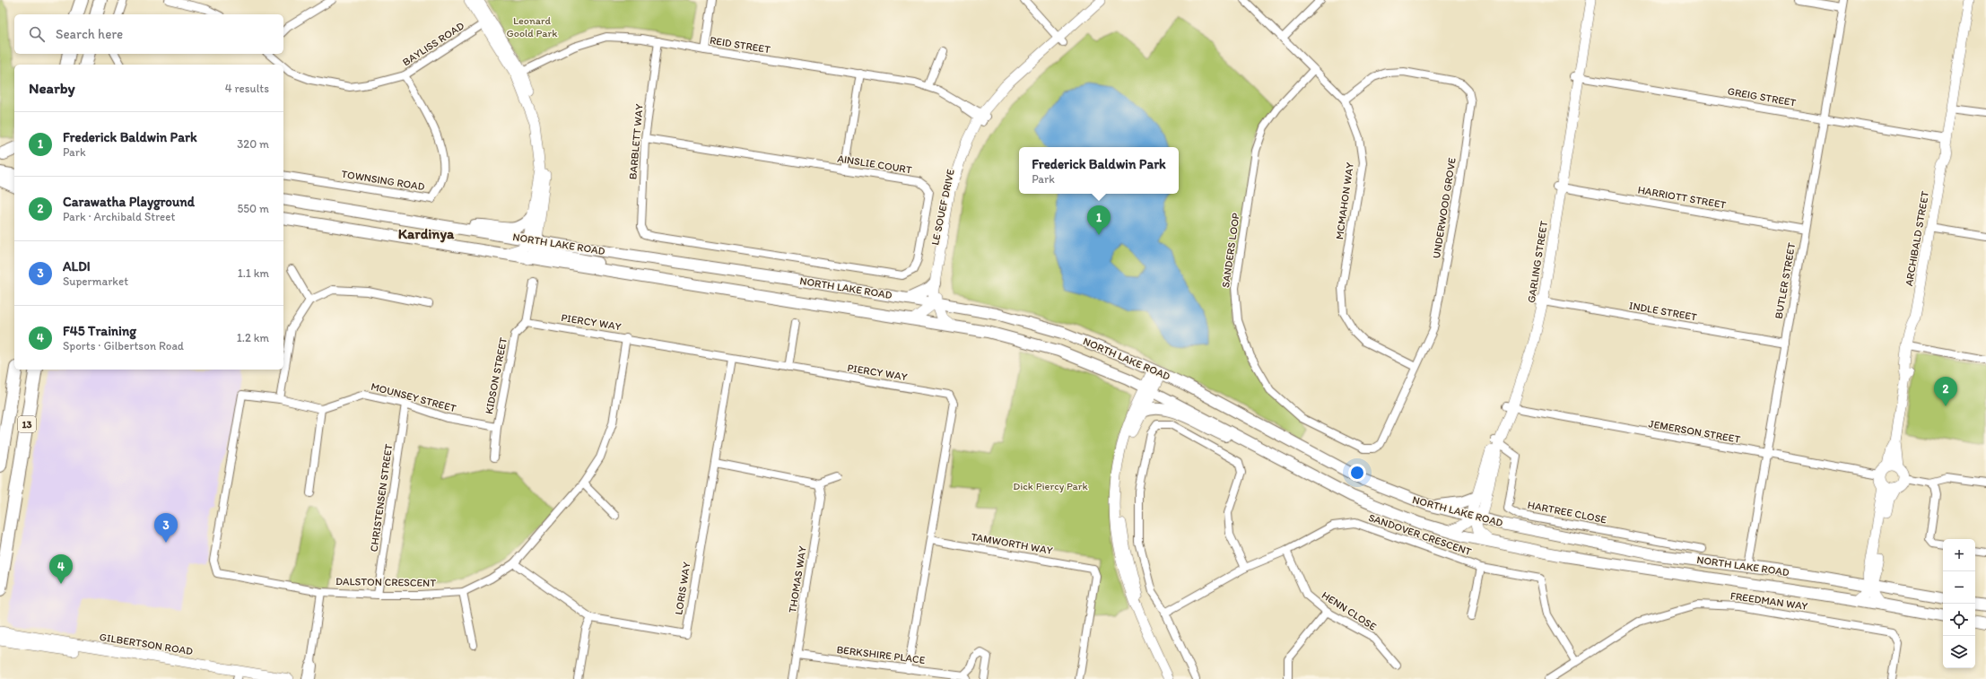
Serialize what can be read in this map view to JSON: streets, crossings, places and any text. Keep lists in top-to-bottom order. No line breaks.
{"streets":{"highway":["13"],"main road":["NORTH LAKE ROAD"],"street":["BAYLISS ROAD","REID STREET","GREIG STREET","BARBLETT WAY","AINSLIE COURT","TOWNSING ROAD","HARRIOTT STREET","MCMAHON WAY","LE SOUEF DRIVE","UNDERWOOD GROVE","ARCHIBALD STREET","SANDERS LOOP","GARLING STREET","BUTLER STREET","INDLE STREET","PIERCY WAY","KIDSON STREET","MOUNSEY STREET","JEMERSON STREET","CHRISTENSEN STREET","HARTREE CLOSE","SANDOVER CRESCENT","TAMWORTH WAY","THOMAS WAY","DALSTON CRESCENT","LORIS WAY","FREEDMAN WAY","HENN CLOSE","GILBERTSON ROAD","BERKSHIRE PLACE"]},"crossings":[["BAYLISS ROAD","TOWNSING ROAD"],["REID STREET","BARBLETT WAY"],["REID STREET","LE SOUEF DRIVE"],["GREIG STREET","ARCHIBALD STREET"],["GREIG STREET","GARLING STREET"],["GREIG STREET","BUTLER STREET"],["BARBLETT WAY","AINSLIE COURT"],["HARRIOTT STREET","GARLING STREET"],["HARRIOTT STREET","BUTLER STREET"],["MCMAHON WAY","UNDERWOOD GROVE"],["MCMAHON WAY","SANDERS LOOP"],["LE SOUEF DRIVE","NORTH LAKE ROAD"],["UNDERWOOD GROVE","SANDERS LOOP"],["ARCHIBALD STREET","JEMERSON STREET"],["NORTH LAKE ROAD","GARLING STREET"],["NORTH LAKE ROAD","BUTLER STREET"],["GARLING STREET","INDLE STREET"],["GARLING STREET","JEMERSON STREET"],["GARLING STREET","HARTREE CLOSE"],["BUTLER STREET","INDLE STREET"],["BUTLER STREET","JEMERSON STREET"],["PIERCY WAY","KIDSON STREET"],["PIERCY WAY","TAMWORTH WAY"],["PIERCY WAY","DALSTON CRESCENT"],["PIERCY WAY","LORIS WAY"],["PIERCY WAY","BERKSHIRE PLACE"],["KIDSON STREET","MOUNSEY STREET"],["MOUNSEY STREET","CHRISTENSEN STREET"],["CHRISTENSEN STREET","DALSTON CRESCENT"],["SANDOVER CRESCENT","FREEDMAN WAY"],["SANDOVER CRESCENT","HENN CLOSE"],["THOMAS WAY","BERKSHIRE PLACE"],["DALSTON CRESCENT","LORIS WAY"]],"districts":["Kardinya"],"parks":["Leonard Goold Park","Dick Piercy Park"],"page":{"search":"Search here","heading":["Nearby","4 results"],"list":[{"mark":"1","name":"Frederick Baldwin Park","note":"Park","value":"320 m"},{"mark":"2","name":"Carawatha Playground","note":"Park · Archibald Street","value":"550 m"},{"mark":"3","name":"ALDI","note":"Supermarket","value":"1.1 km"},{"mark":"4","name":"F45 Training","note":"Sports · Gilbertson Road","value":"1.2 km"}],"popup":["Frederick Baldwin Park","Park"],"pins":["1","2","3","4"],"map_buttons":["+","−"]}}
